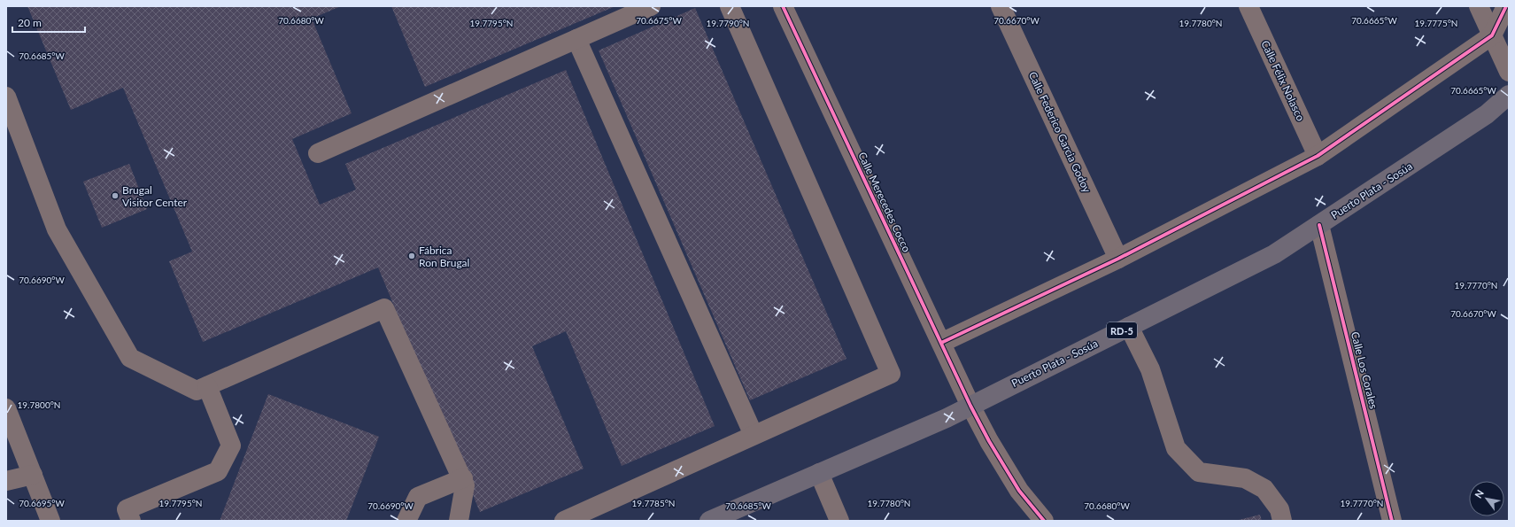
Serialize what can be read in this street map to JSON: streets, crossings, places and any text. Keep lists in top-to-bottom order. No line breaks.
{"streets":{"main road":["Puerto Plata - Sosúa","RD-5"],"street":["Calle Félix Nolasco","Calle Federico Garcia Godoy","Calle Merecedes Cocco","Calle Los Corales"]},"crossings":[["Puerto Plata - Sosúa","Calle Merecedes Cocco"],["Puerto Plata - Sosúa","Calle Los Corales"]],"places":["Brugal Visitor Center","Fábrica Ron Brugal"],"scale_bar":"20 m","north":"top left","coordinates":["70.6680°W","70.6675°W","70.6665°W","70.6670°W","19.7795°N","19.7790°N","19.7780°N","19.7775°N","70.6685°W","70.6690°W","19.7770°N","19.7800°N","19.7785°N","70.6695°W"]}
